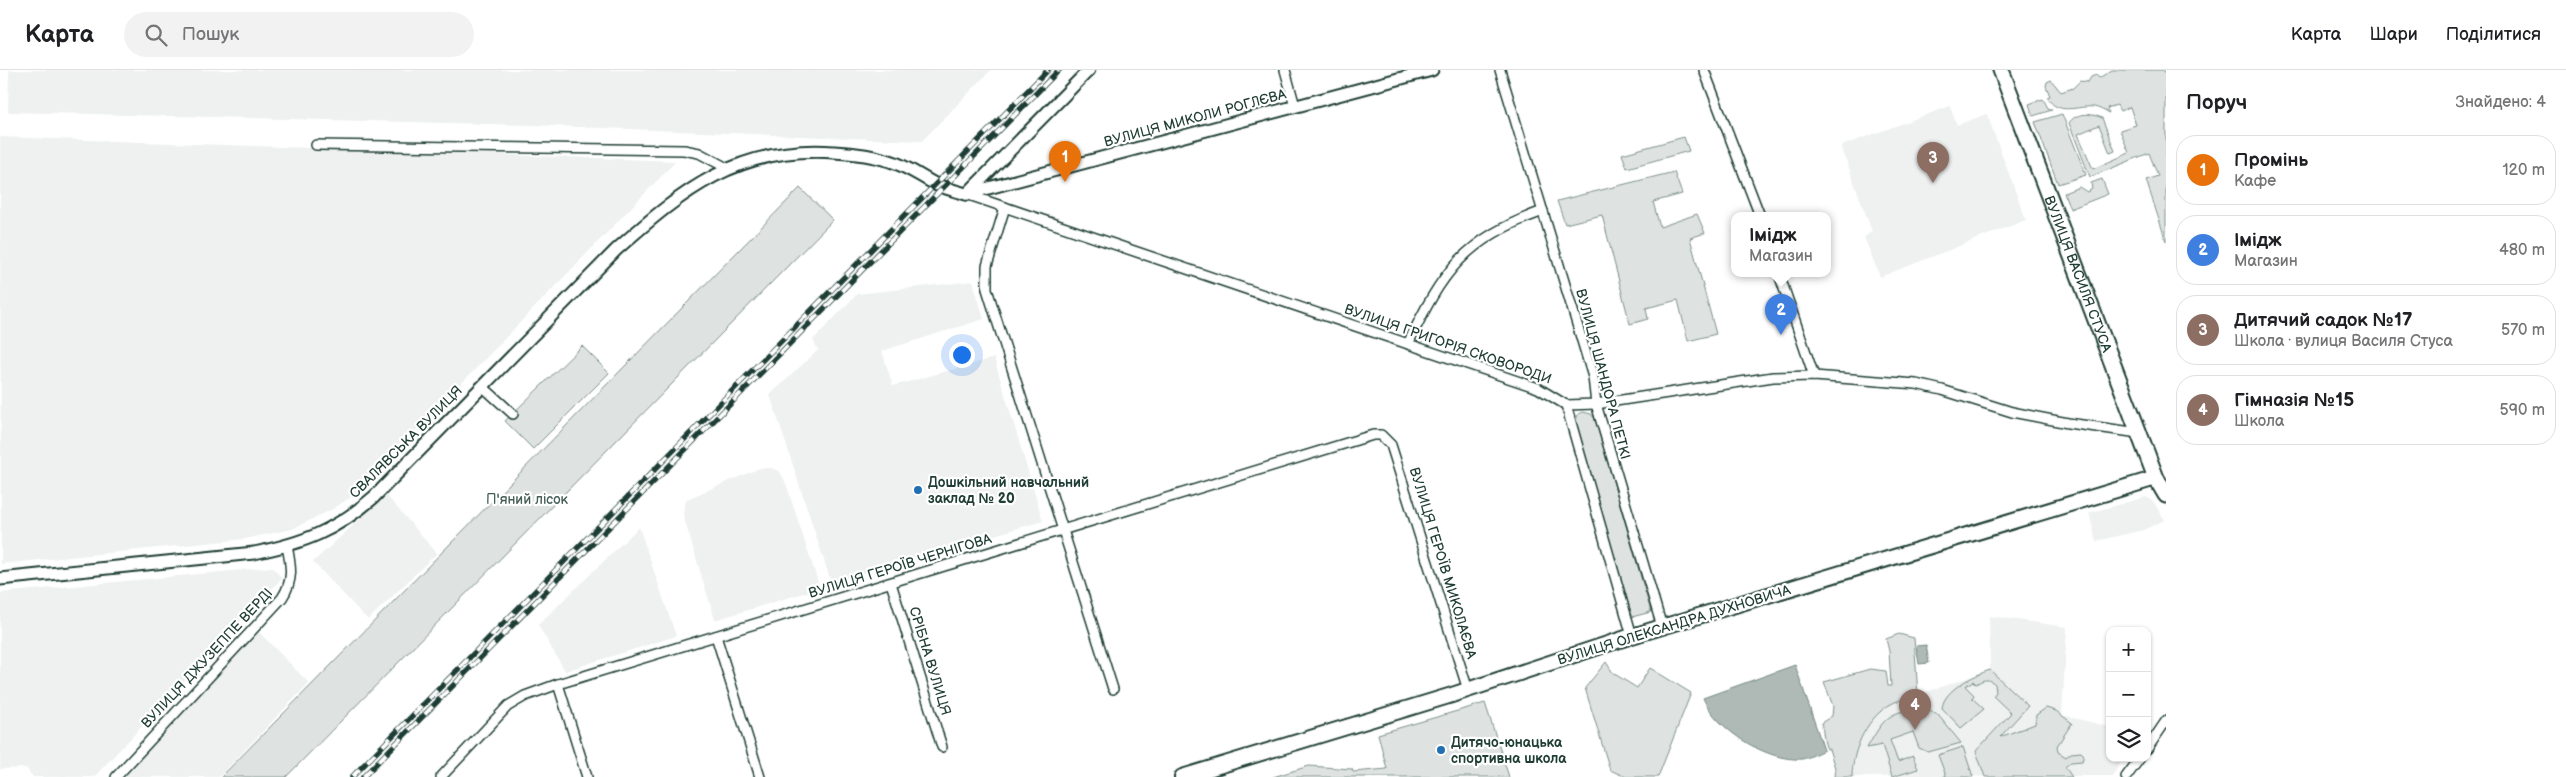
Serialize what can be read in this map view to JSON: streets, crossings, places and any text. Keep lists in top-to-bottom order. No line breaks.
{"streets":{"main road":["ВУЛИЦЯ ВАСИЛЯ СТУСА","ВУЛИЦЯ ОЛЕКСАНДРА ДУХНОВИЧА"],"street":["ВУЛИЦЯ МИКОЛИ РОГЛЄВА","ВУЛИЦЯ ГРИГОРІЯ СКОВОРОДИ","ВУЛИЦЯ ШАНДОРА ПЕТКІ","СВАЛЯВСЬКА ВУЛИЦЯ","ВУЛИЦЯ ГЕРОЇВ МИКОЛАЄВА","ВУЛИЦЯ ГЕРОЇВ ЧЕРНІГОВА","ВУЛИЦЯ ДЖУЗЕППЕ ВЕРДІ","СРІБНА ВУЛИЦЯ"]},"crossings":[["ВУЛИЦЯ МИКОЛИ РОГЛЄВА","ВУЛИЦЯ ГРИГОРІЯ СКОВОРОДИ"],["ВУЛИЦЯ МИКОЛИ РОГЛЄВА","СВАЛЯВСЬКА ВУЛИЦЯ"],["ВУЛИЦЯ ВАСИЛЯ СТУСА","ВУЛИЦЯ ОЛЕКСАНДРА ДУХНОВИЧА"],["ВУЛИЦЯ ГРИГОРІЯ СКОВОРОДИ","СВАЛЯВСЬКА ВУЛИЦЯ"],["ВУЛИЦЯ ШАНДОРА ПЕТКІ","ВУЛИЦЯ ОЛЕКСАНДРА ДУХНОВИЧА"],["СВАЛЯВСЬКА ВУЛИЦЯ","ВУЛИЦЯ ДЖУЗЕППЕ ВЕРДІ"],["ВУЛИЦЯ ГЕРОЇВ МИКОЛАЄВА","ВУЛИЦЯ ГЕРОЇВ ЧЕРНІГОВА"],["ВУЛИЦЯ ГЕРОЇВ МИКОЛАЄВА","ВУЛИЦЯ ОЛЕКСАНДРА ДУХНОВИЧА"],["ВУЛИЦЯ ГЕРОЇВ ЧЕРНІГОВА","СРІБНА ВУЛИЦЯ"]],"parks":["П'яний лісок"],"places":["Дошкільний навчальний заклад № 20","Дитячо-юнацька спортивна школа"],"page":{"header":"Карта","search":"Пошук","nav":["Карта","Шари","Поділитися"],"heading":["Поруч","Знайдено: 4"],"list":[{"mark":"1","name":"Промінь","note":"Кафе","value":"120 m"},{"mark":"2","name":"Імідж","note":"Магазин","value":"480 m"},{"mark":"3","name":"Дитячий садок №17","note":"Школа · вулиця Василя Стуса","value":"570 m"},{"mark":"4","name":"Гімназія №15","note":"Школа","value":"590 m"}],"pins":["1","3","2","4"],"popup":["Імідж","Магазин"],"map_buttons":["+","−"]}}
